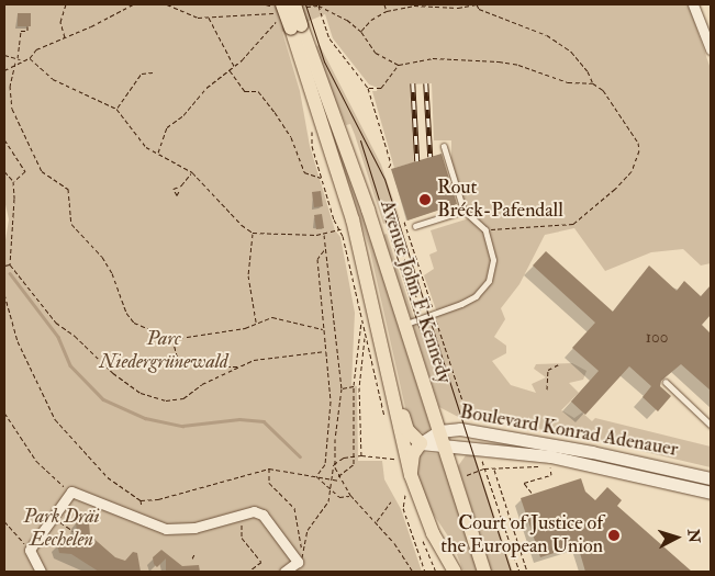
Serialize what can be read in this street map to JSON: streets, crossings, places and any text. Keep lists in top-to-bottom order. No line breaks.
{"streets":{"main road":["Avenue John F. Kennedy","Boulevard Konrad Adenauer"]},"crossings":[["Avenue John F. Kennedy","Boulevard Konrad Adenauer"]],"parks":["Parc Niedergrünewald","Park Dräi Eechelen"],"places":["Rout Bréck-Pafendall","Court of Justice of the European Union"],"house_numbers":["100"],"north":"right"}
